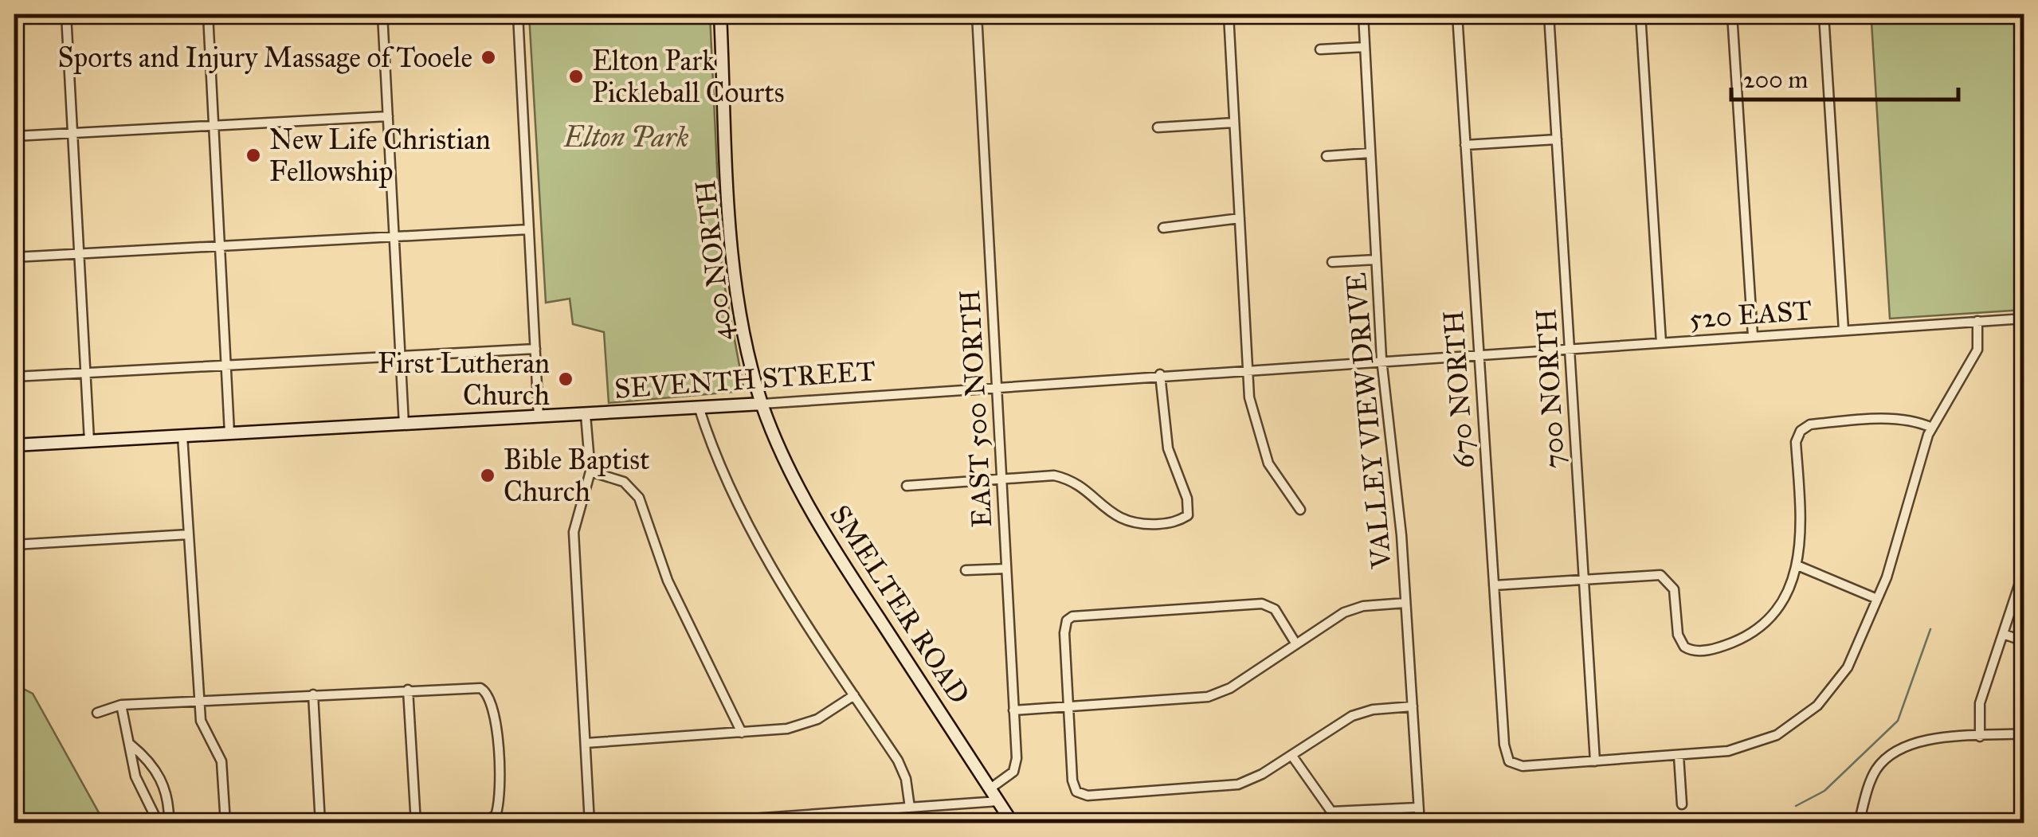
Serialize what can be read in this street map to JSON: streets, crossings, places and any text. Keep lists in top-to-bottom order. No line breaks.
{"streets":{"street":["400 NORTH","520 EAST","SEVENTH STREET","700 NORTH","670 NORTH","EAST 500 NORTH","VALLEY VIEW DRIVE","SMELTER ROAD"]},"crossings":[["400 NORTH","SEVENTH STREET"],["400 NORTH","SMELTER ROAD"],["520 EAST","SEVENTH STREET"],["520 EAST","700 NORTH"],["520 EAST","670 NORTH"],["SEVENTH STREET","670 NORTH"],["SEVENTH STREET","EAST 500 NORTH"],["SEVENTH STREET","VALLEY VIEW DRIVE"],["SEVENTH STREET","SMELTER ROAD"],["700 NORTH","670 NORTH"],["EAST 500 NORTH","SMELTER ROAD"]],"parks":["Elton Park"],"places":["Sports and Injury Massage of Tooele","Elton Park Pickleball Courts","New Life Christian Fellowship","First Lutheran Church","Bible Baptist Church"],"scale_bar":"200 m"}
